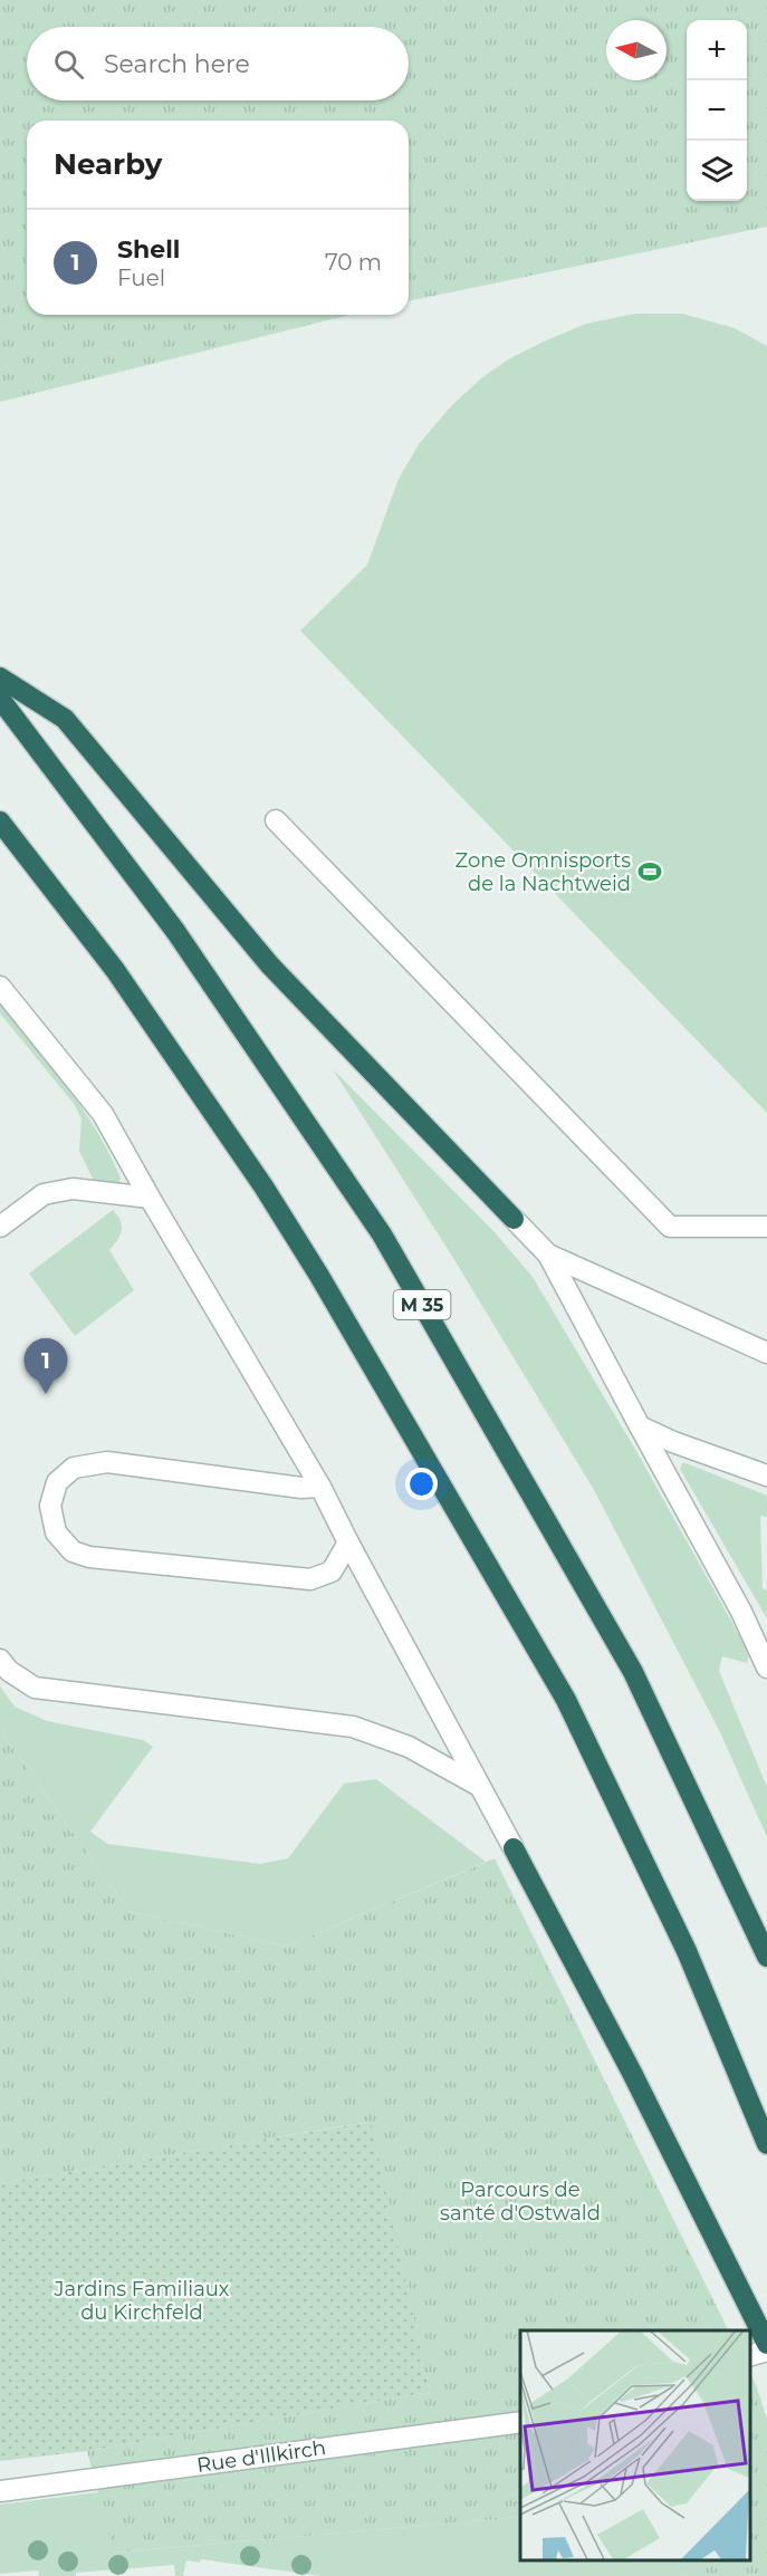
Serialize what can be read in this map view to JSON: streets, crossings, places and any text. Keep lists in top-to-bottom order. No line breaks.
{"streets":{"highway":["M 35"],"street":["Rue d'Illkirch"]},"parks":["Parcours de santé d'Ostwald","Jardins Familiaux du Kirchfeld"],"places":{"sports":["Zone Omnisports de la Nachtweid"]},"north":"left","page":{"map_buttons":["+","−"],"search":"Search here","heading":"Nearby","list":[{"mark":"1","name":"Shell","note":"Fuel","value":"70 m"}],"pins":"1"}}
